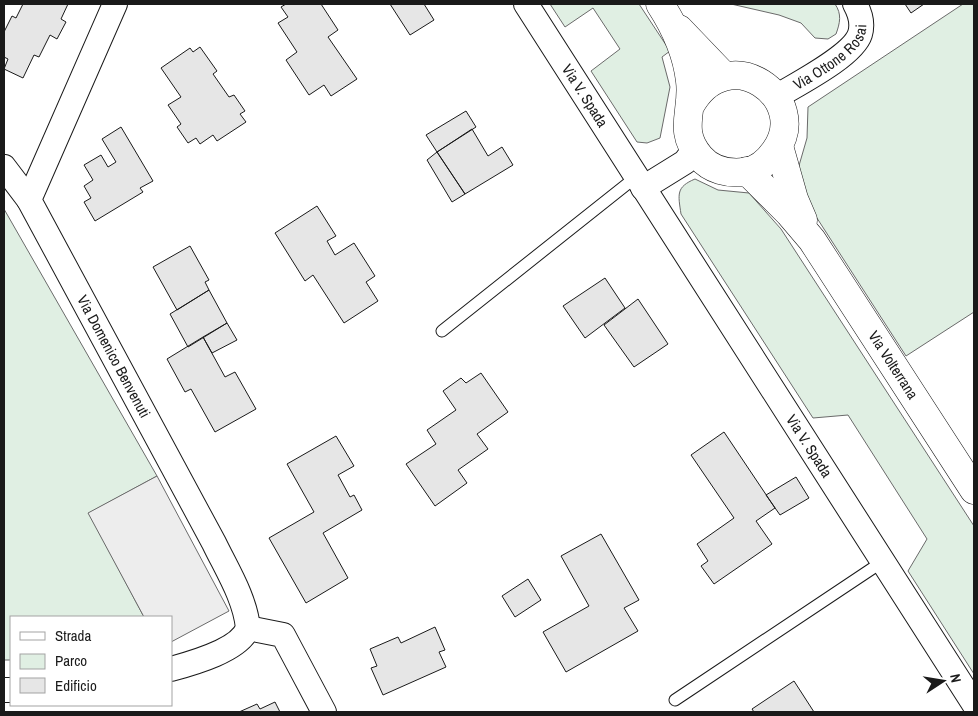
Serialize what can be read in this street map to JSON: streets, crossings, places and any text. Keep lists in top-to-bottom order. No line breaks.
{"streets":{"main road":["Via Volterrana"],"street":["Via Ottone Rosai","Via V. Spada","Via Domenico Benvenuti"]},"crossings":[["Via Ottone Rosai","Via Volterrana"]],"legend":["Strada","Parco","Edificio"],"north":"right"}
